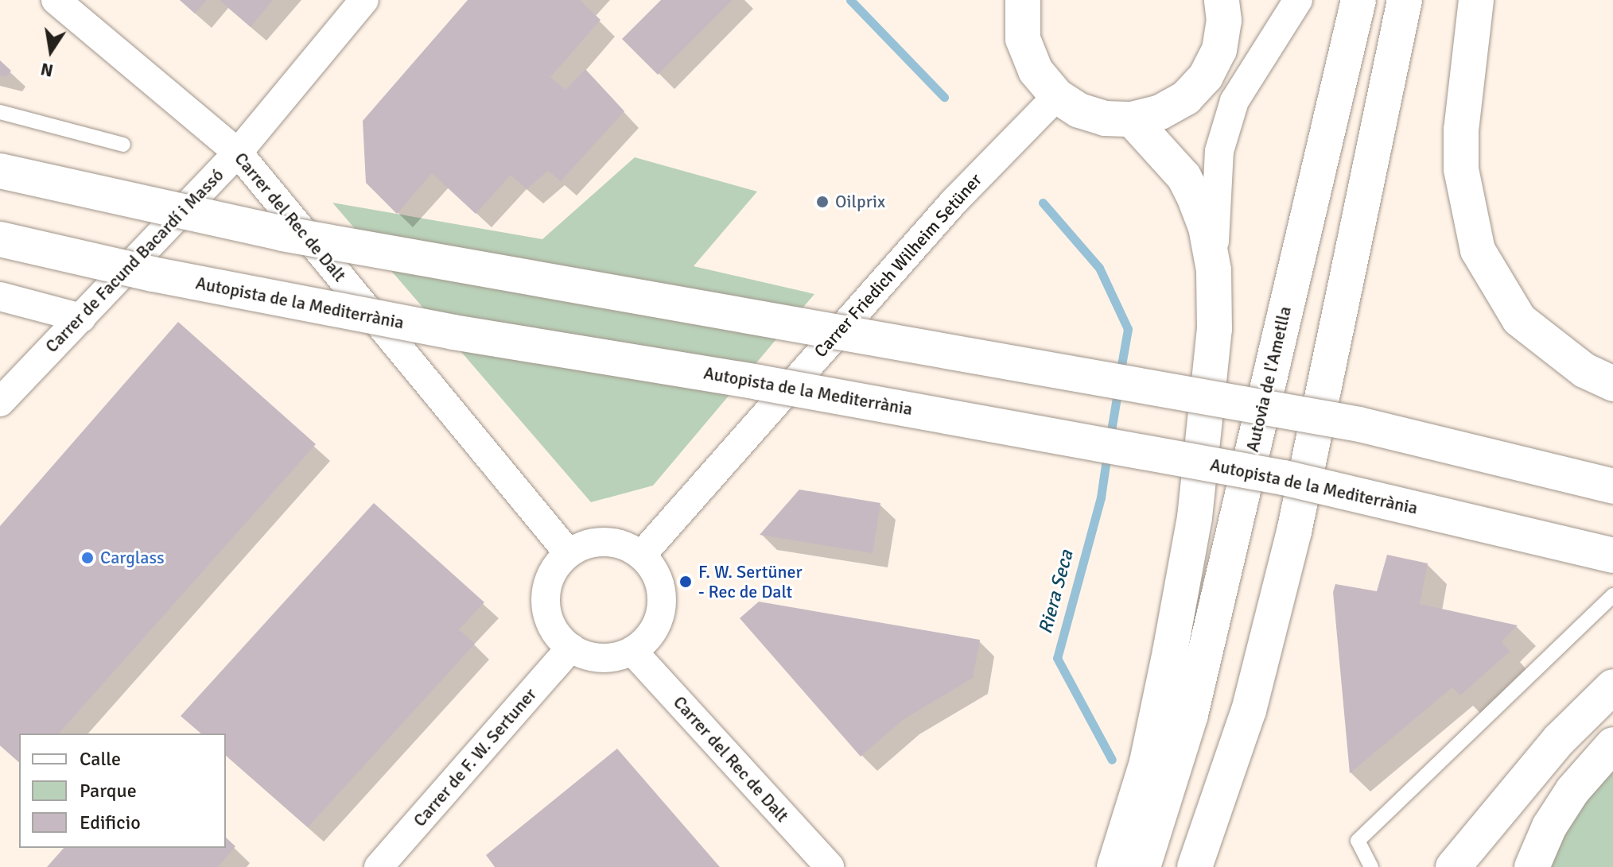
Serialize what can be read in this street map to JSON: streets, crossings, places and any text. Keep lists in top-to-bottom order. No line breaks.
{"streets":{"main road":["Autopista de la Mediterrània","Autovia de l'Ametlla"],"street":["Carrer del Rec de Dalt","Carrer de Facund Bacardí i Massó","Carrer Friedich Wilheim Setüner","Carrer de F. W. Sertuner"]},"crossings":[["Carrer del Rec de Dalt","Carrer de Facund Bacardí i Massó"],["Carrer del Rec de Dalt","Carrer Friedich Wilheim Setüner"],["Carrer del Rec de Dalt","Carrer de F. W. Sertuner"],["Carrer Friedich Wilheim Setüner","Carrer de F. W. Sertuner"]],"water":["Riera Seca"],"places":["Oilprix","Carglass","F. W. Sertüner - Rec de Dalt"],"legend":["Calle","Parque","Edificio"],"north":"bottom"}
